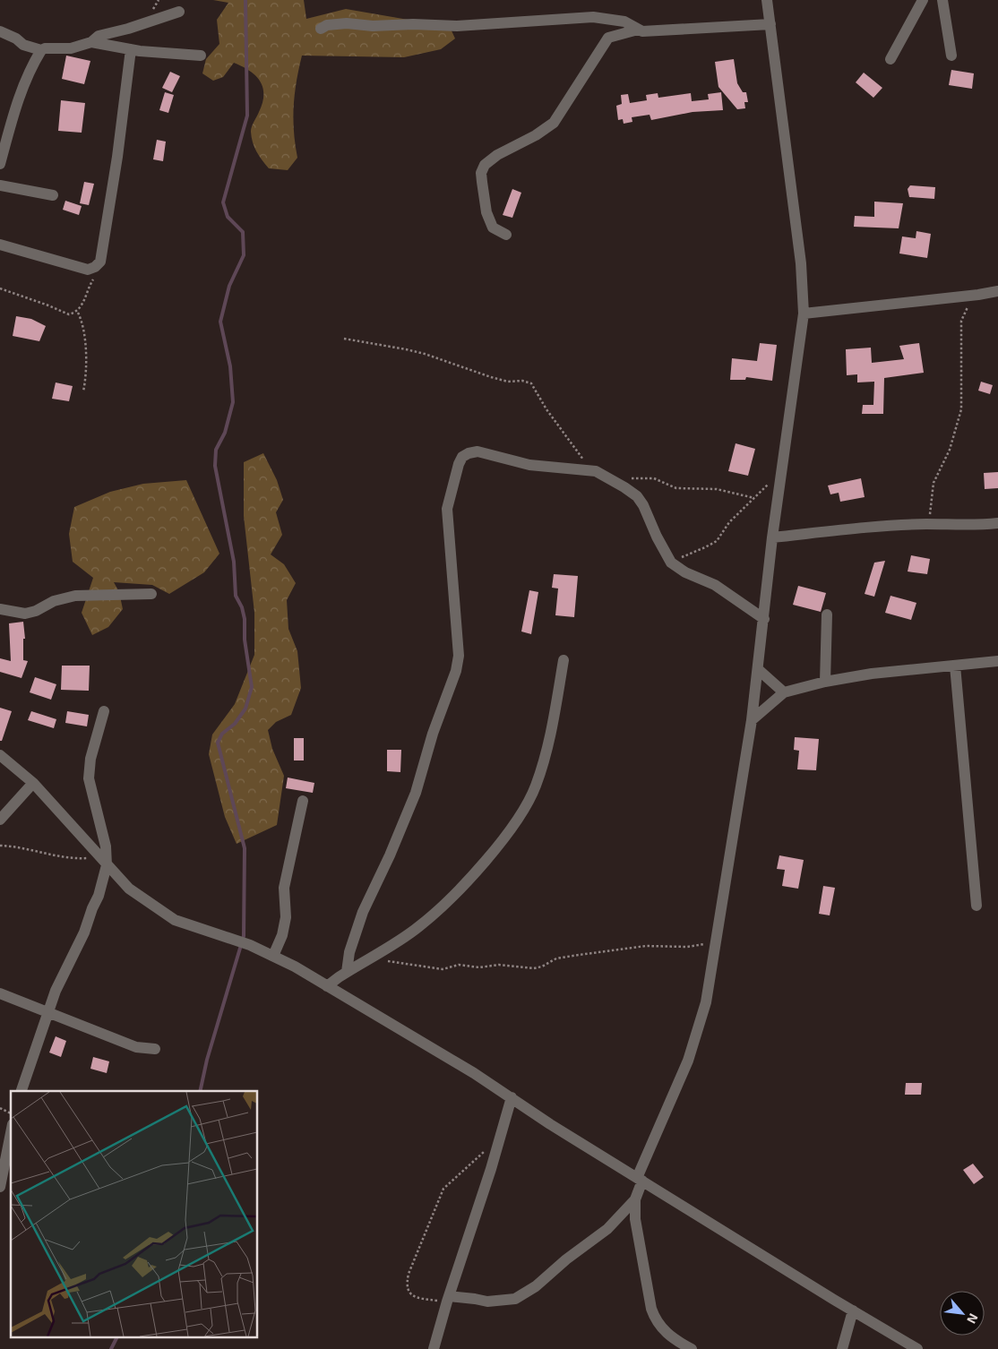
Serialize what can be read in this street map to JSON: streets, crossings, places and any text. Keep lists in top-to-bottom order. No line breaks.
{"north":"bottom right"}
